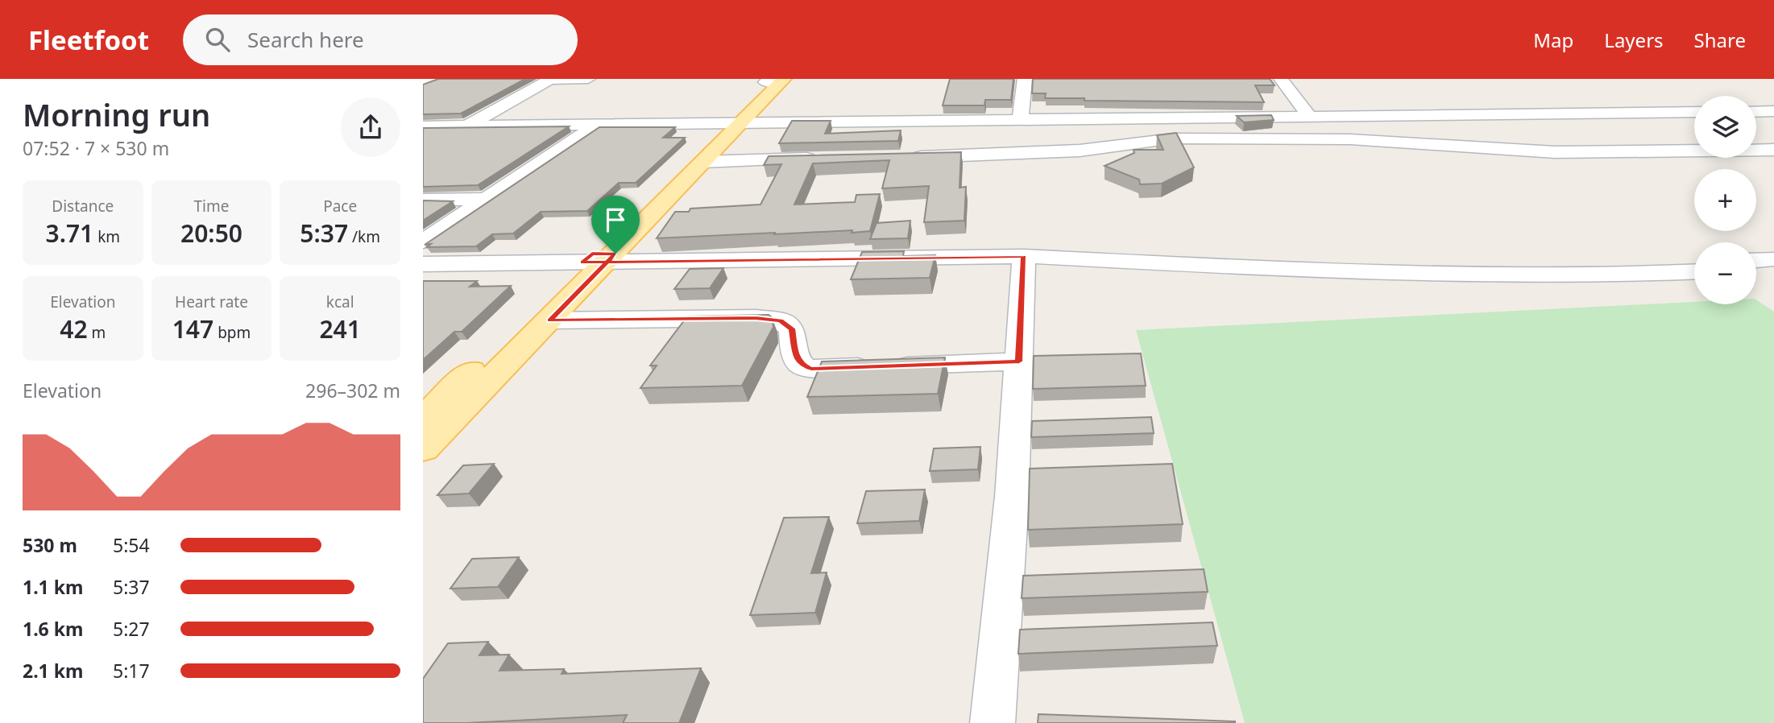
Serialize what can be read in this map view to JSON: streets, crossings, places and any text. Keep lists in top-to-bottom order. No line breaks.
{"page":{"header":"Fleetfoot","search":"Search here","nav":["Map","Layers","Share"],"heading":["Morning run","07:52 · 7 × 530 m"],"map_buttons":["+","−"],"stats":[["Distance","3.71 km"],["Time","20:50"],["Pace","5:37 /km"],["Elevation","42 m"],["Heart rate","147 bpm"],["kcal","241"]],"chart":["Elevation","296–302 m"],"list":[{"name":"530 m","note":"5:54"},{"name":"1.1 km","note":"5:37"},{"name":"1.6 km","note":"5:27"},{"name":"2.1 km","note":"5:17"}]}}
